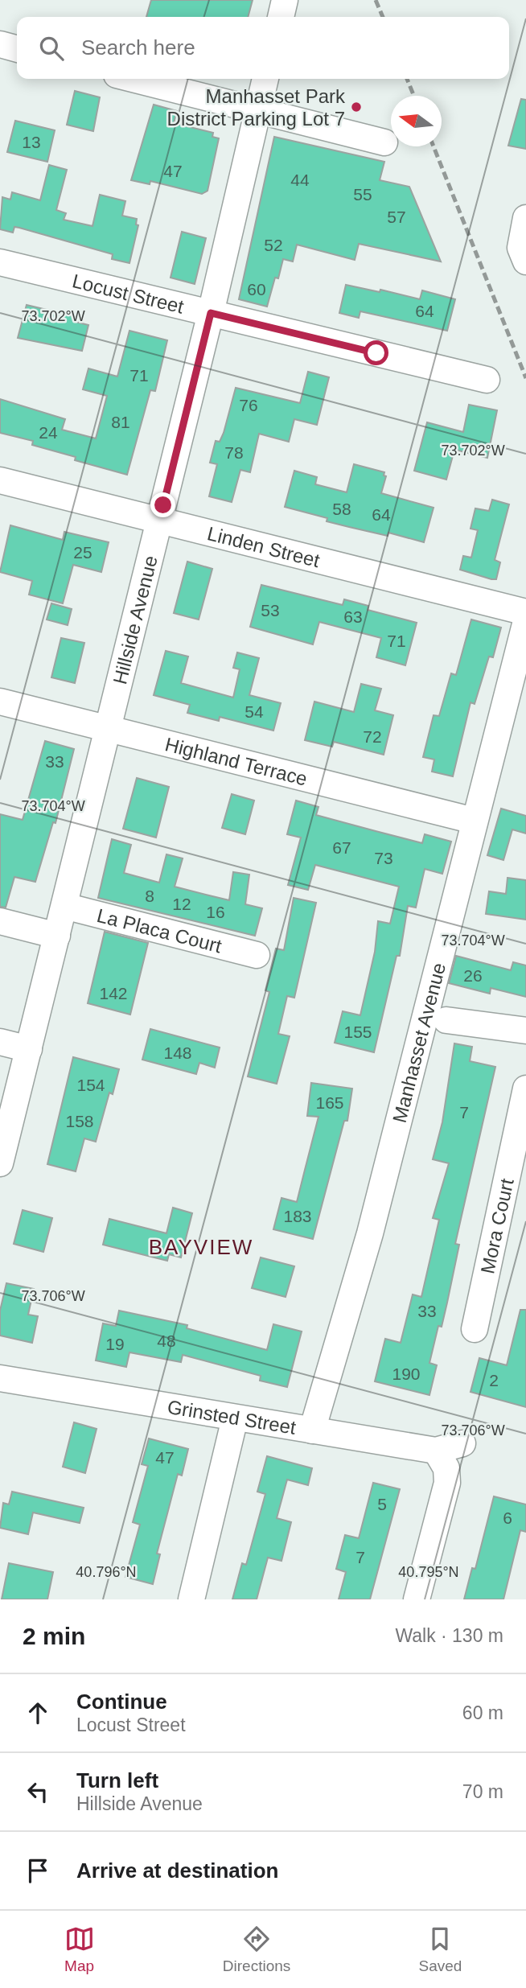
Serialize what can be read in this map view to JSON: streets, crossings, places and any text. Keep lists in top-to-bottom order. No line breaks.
{"streets":{"street":["Locust Street","Linden Street","Hillside Avenue","Highland Terrace","La Placa Court","Manhasset Avenue","Mora Court","Grinsted Street"]},"crossings":[["Locust Street","Hillside Avenue"],["Linden Street","Hillside Avenue"],["Hillside Avenue","Highland Terrace"],["Hillside Avenue","La Placa Court"],["Highland Terrace","Manhasset Avenue"],["Manhasset Avenue","Grinsted Street"]],"districts":["BAYVIEW"],"places":["Manhasset Park District Parking Lot 7"],"house_numbers":["13","47","44","55","57","52","60","64","71","76","81","24","78","58","64","25","53","63","71","54","72","33","67","73","8","12","16","26","142","155","148","154","165","7","158","183","33","48","19","190","2","47","5","6","7"],"north":"left","page":{"search":"Search here","heading":["2 min","Walk · 130 m"],"list":[["Continue","Locust Street","60 m"],["Turn left","Hillside Avenue","70 m"],"Arrive at destination"],"nav":["Map","Directions","Saved"]},"coordinates":["73.702°W","73.704°W","73.706°W","40.796°N","40.795°N"]}
